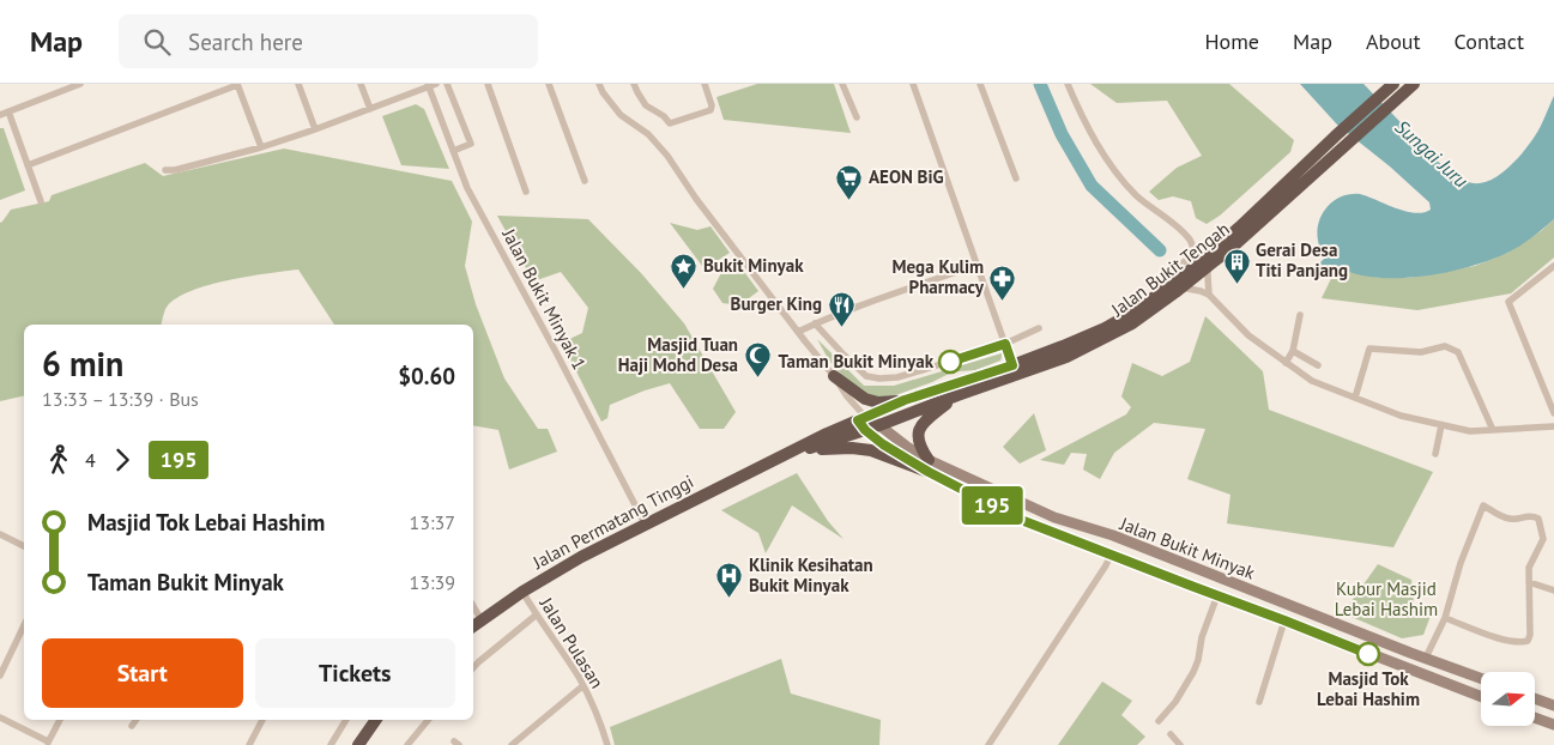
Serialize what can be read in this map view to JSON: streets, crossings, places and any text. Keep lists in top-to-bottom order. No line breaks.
{"streets":{"highway":["Jalan Bukit Tengah","Jalan Permatang Tinggi"],"main road":["Jalan Bukit Minyak"],"street":["Jalan Bukit Minyak 1","Jalan Pulasan"]},"crossings":[["Jalan Bukit Tengah","Jalan Permatang Tinggi"],["Jalan Bukit Tengah","Jalan Bukit Minyak"],["Jalan Bukit Minyak 1","Jalan Permatang Tinggi"],["Jalan Permatang Tinggi","Jalan Pulasan"]],"water":["Sungai Juru"],"parks":["Kubur Masjid Lebai Hashim"],"places":{"supermarket":["AEON BiG"],"building":["Gerai Desa Titi Panjang"],"place":["Bukit Minyak"],"pharmacy":["Mega Kulim Pharmacy"],"restaurant":["Burger King"],"other":["Taman Bukit Minyak","Masjid Tok Lebai Hashim"],"mosque":["Masjid Tuan Haji Mohd Desa"],"hospital":["Klinik Kesihatan Bukit Minyak"]},"lines":["bus line 195"],"north":"right","page":{"header":"Map","search":"Search here","nav":["Home","Map","About","Contact"],"on_map":"195","heading":["6 min","13:33 – 13:39 · Bus","$0.60"],"legs":["4","195"],"list":[{"name":"Masjid Tok Lebai Hashim","value":"13:37"},{"name":"Taman Bukit Minyak","value":"13:39"}],"buttons":["Start","Tickets"]}}
